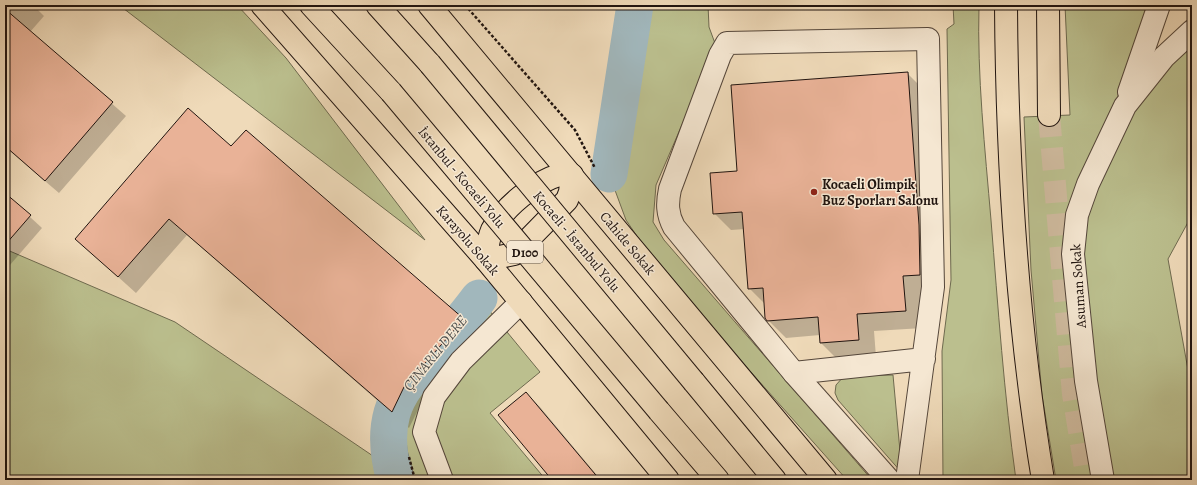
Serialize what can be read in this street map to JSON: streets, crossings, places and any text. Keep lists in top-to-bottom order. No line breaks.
{"streets":{"main road":["İstanbul - Kocaeli Yolu","Karayolu Sokak","Kocaeli - İstanbul Yolu","Cahide Sokak","D100"],"street":["Asuman Sokak"]},"water":["ÇINARLI DERE"],"places":["Kocaeli Olimpik Buz Sporları Salonu"]}
